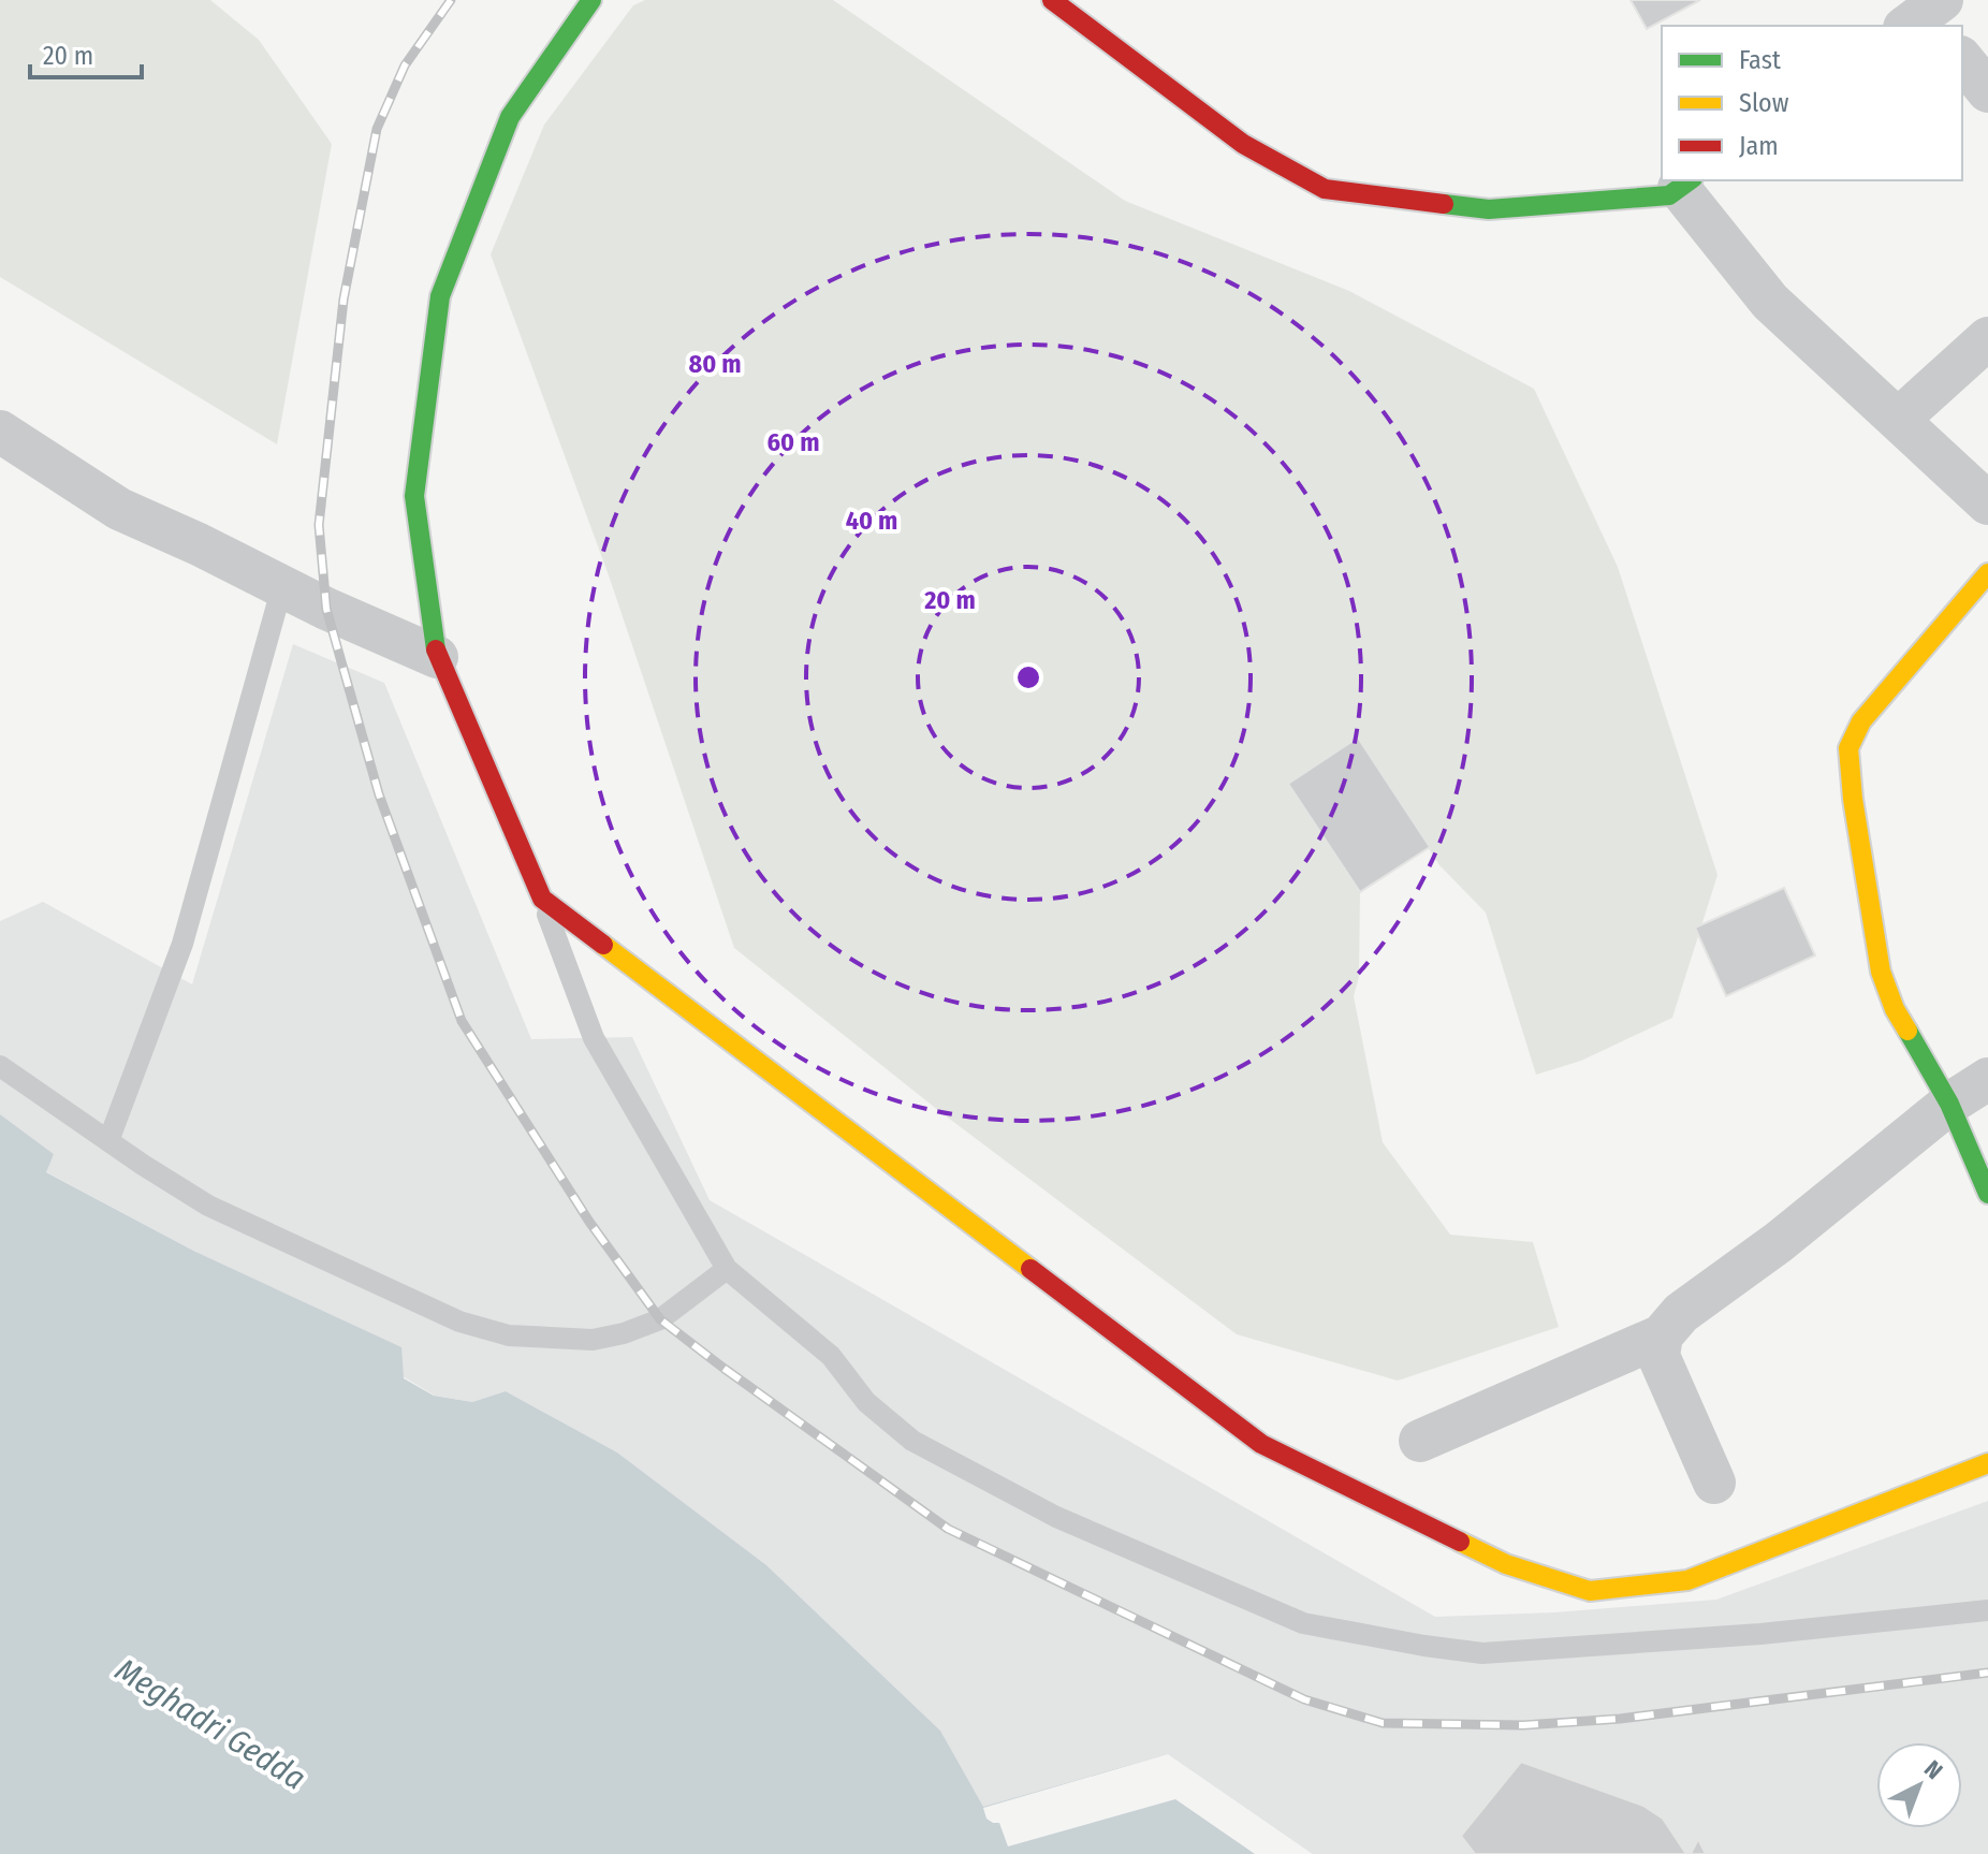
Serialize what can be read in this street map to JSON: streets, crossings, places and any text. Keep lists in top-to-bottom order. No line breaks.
{"water":["Meghadri Gedda"],"legend":["Fast","Slow","Jam"],"scale_bar":"20 m","north":"top right","rings":["80 m","60 m","40 m","20 m"]}
